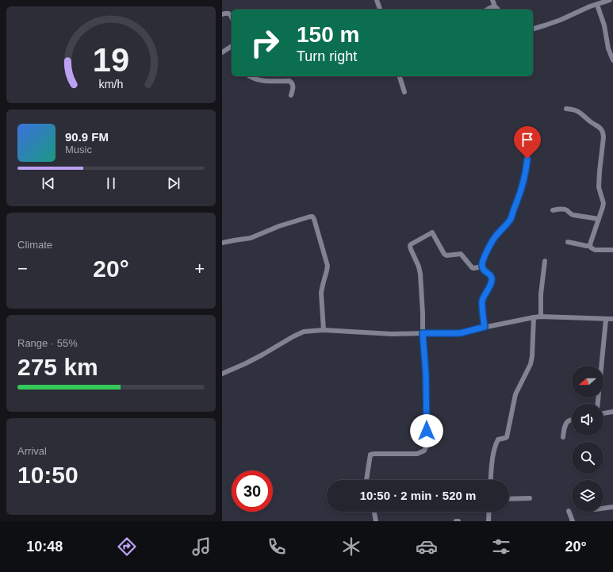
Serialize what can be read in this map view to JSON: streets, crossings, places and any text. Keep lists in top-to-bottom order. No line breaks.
{"north":"left","page":{"turn":["150 m","Turn right"],"song":["90.9 FM","Music"],"tile":["Climate",["Range · 55%","275 km"],["Arrival","10:50"]],"heat":["−","20°","+"],"limit":"30","trip":"10:50 · 2 min · 520 m","tabs":["10:48","20°"],"gauge":["19","km/h"]}}
